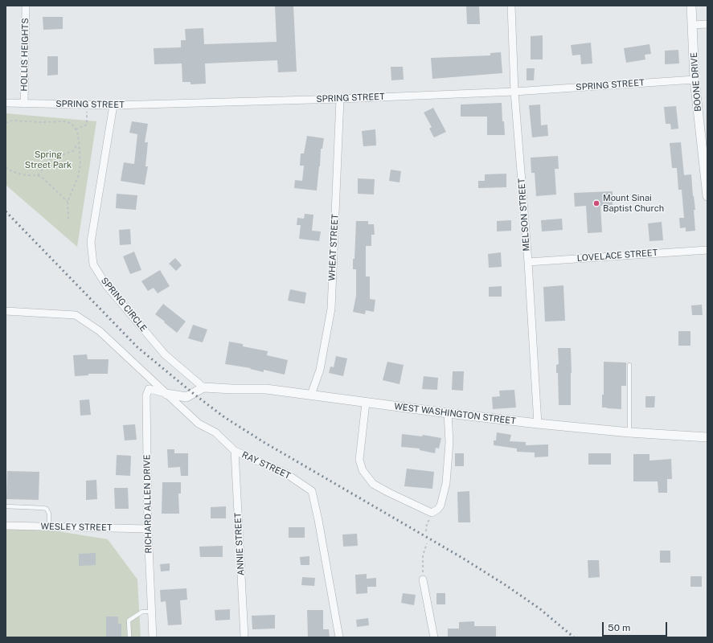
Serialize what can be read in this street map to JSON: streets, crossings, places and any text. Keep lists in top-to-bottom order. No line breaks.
{"streets":{"street":["HOLLIS HEIGHTS","BOONE DRIVE","SPRING STREET","MELSON STREET","WHEAT STREET","LOVELACE STREET","SPRING CIRCLE","WEST WASHINGTON STREET","RAY STREET","RICHARD ALLEN DRIVE","WESLEY STREET","ANNIE STREET"]},"crossings":[["HOLLIS HEIGHTS","SPRING STREET"],["BOONE DRIVE","SPRING STREET"],["SPRING STREET","MELSON STREET"],["SPRING STREET","WHEAT STREET"],["SPRING STREET","SPRING CIRCLE"],["MELSON STREET","LOVELACE STREET"],["MELSON STREET","WEST WASHINGTON STREET"],["WHEAT STREET","WEST WASHINGTON STREET"],["SPRING CIRCLE","WEST WASHINGTON STREET"],["RAY STREET","RICHARD ALLEN DRIVE"],["RAY STREET","ANNIE STREET"],["RICHARD ALLEN DRIVE","WESLEY STREET"]],"parks":["Spring Street Park"],"places":["Mount Sinai Baptist Church"],"scale_bar":"50 m"}
